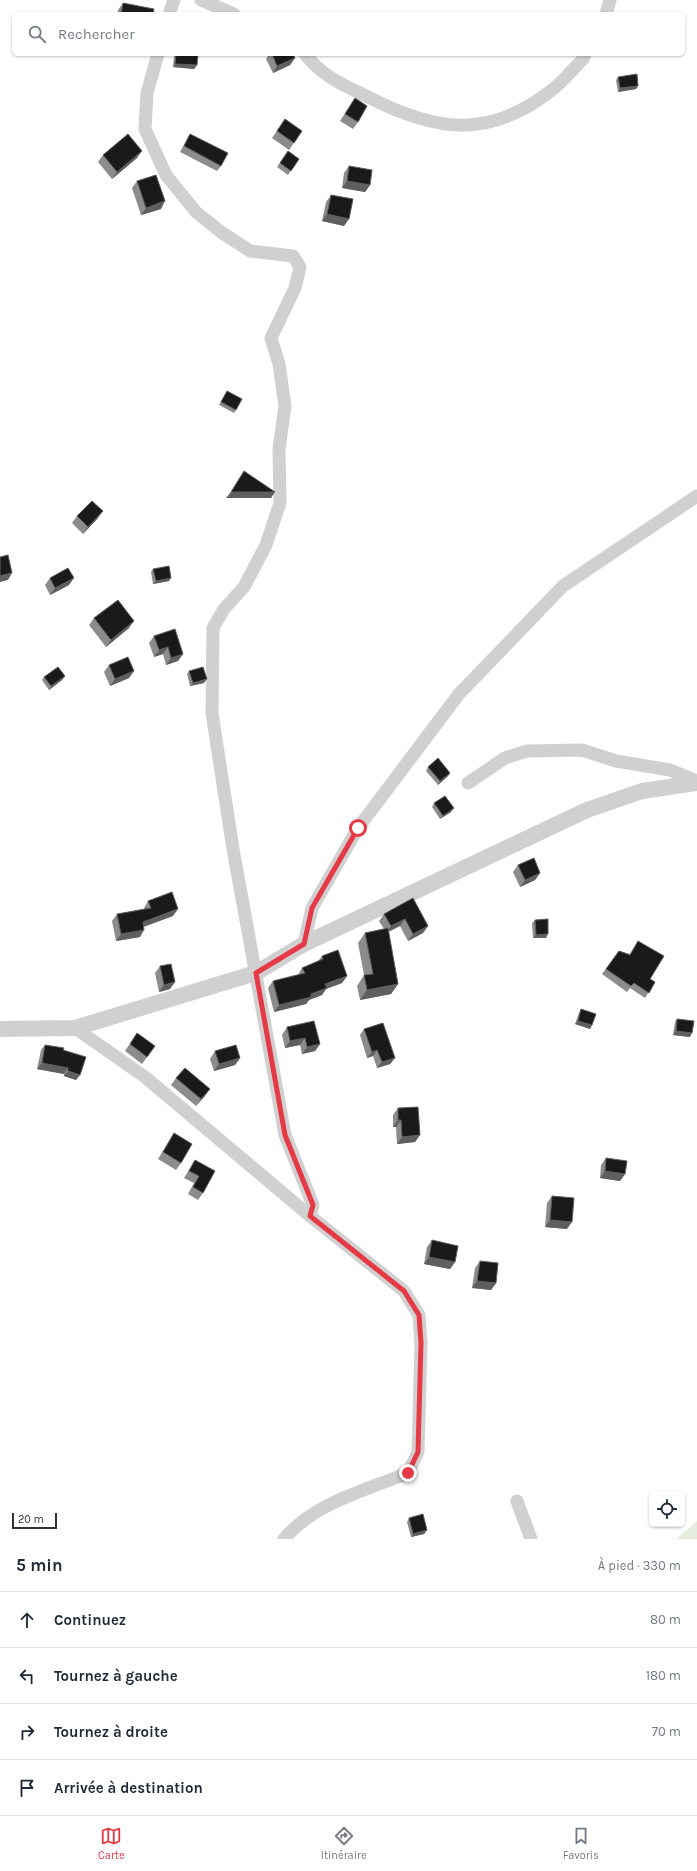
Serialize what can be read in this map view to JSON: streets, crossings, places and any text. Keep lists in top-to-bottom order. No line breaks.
{"scale_bar":"20 m","page":{"search":"Rechercher","scale":"20 m","heading":["5 min","À pied · 330 m"],"list":[["Continuez","80 m"],["Tournez à gauche","180 m"],["Tournez à droite","70 m"],"Arrivée à destination"],"nav":["Carte","Itinéraire","Favoris"]}}
